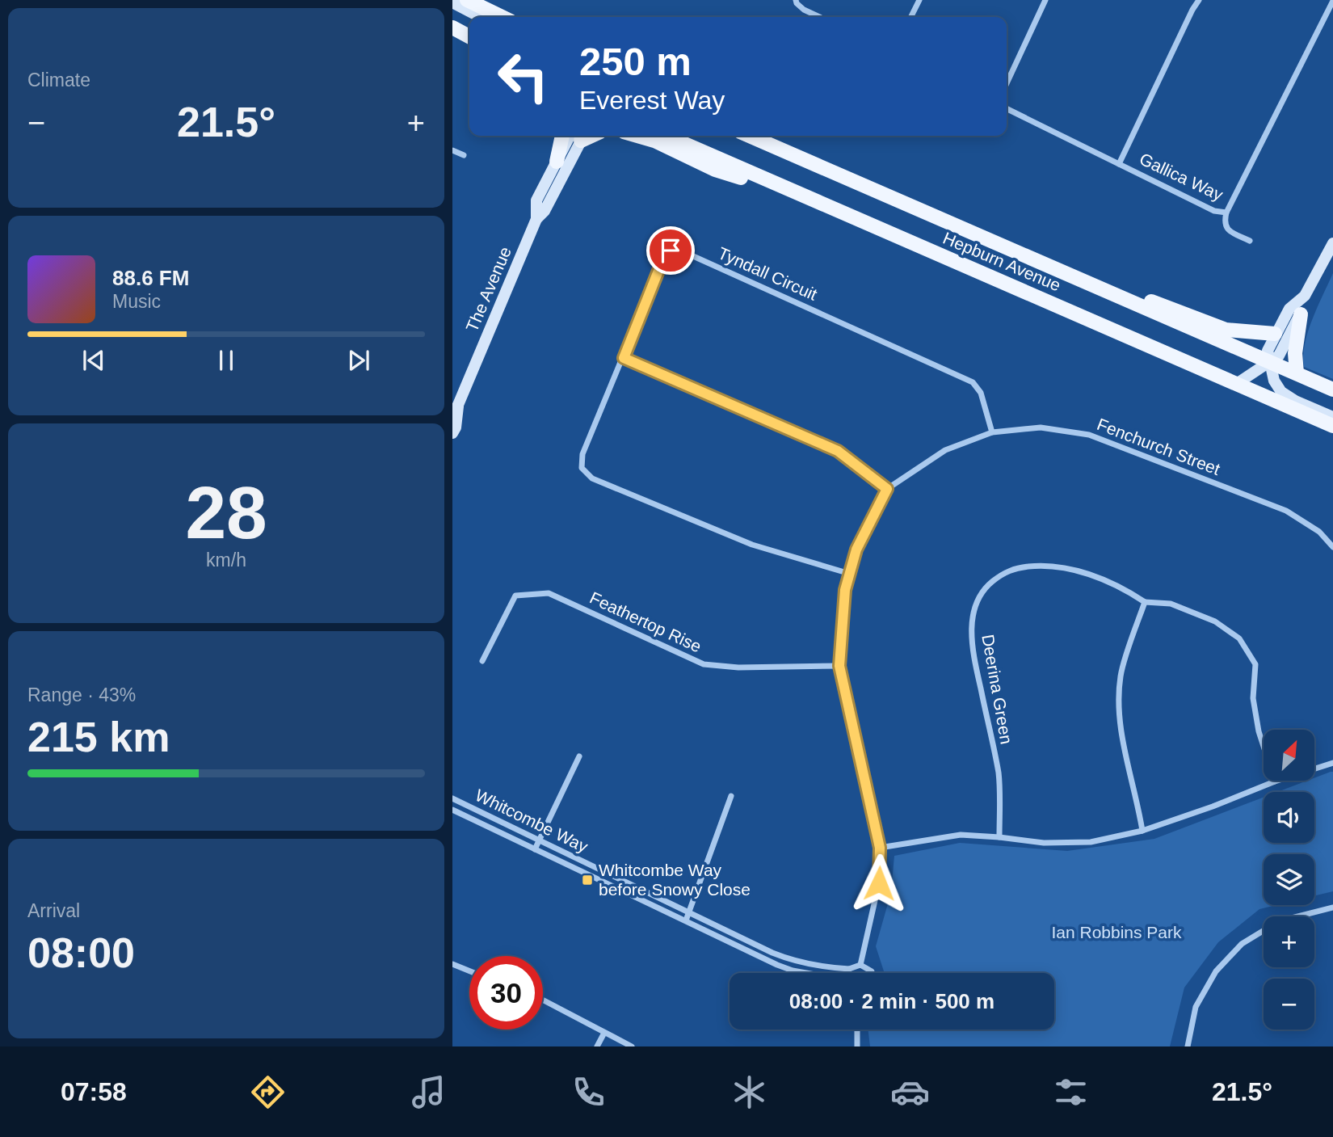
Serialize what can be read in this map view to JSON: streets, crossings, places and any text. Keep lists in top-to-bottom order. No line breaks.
{"streets":{"main road":["Hepburn Avenue"],"street":["Gallica Way","Tyndall Circuit","The Avenue","Fenchurch Street","Feathertop Rise","Deerina Green","Whitcombe Way"]},"crossings":[["Tyndall Circuit","Fenchurch Street"],["Fenchurch Street","Feathertop Rise"],["Fenchurch Street","Whitcombe Way"]],"parks":["Ian Robbins Park"],"places":{"transit":["Whitcombe Way before Snowy Close"]},"north":"top right","page":{"tile":["Climate",["28","km/h"],["Range · 43%","215 km"],["Arrival","08:00"]],"turn":["250 m","Everest Way"],"heat":["−","21.5°","+"],"song":["88.6 FM","Music"],"map_buttons":["+","−"],"limit":"30","trip":"08:00 · 2 min · 500 m","tabs":["07:58","21.5°"]}}
